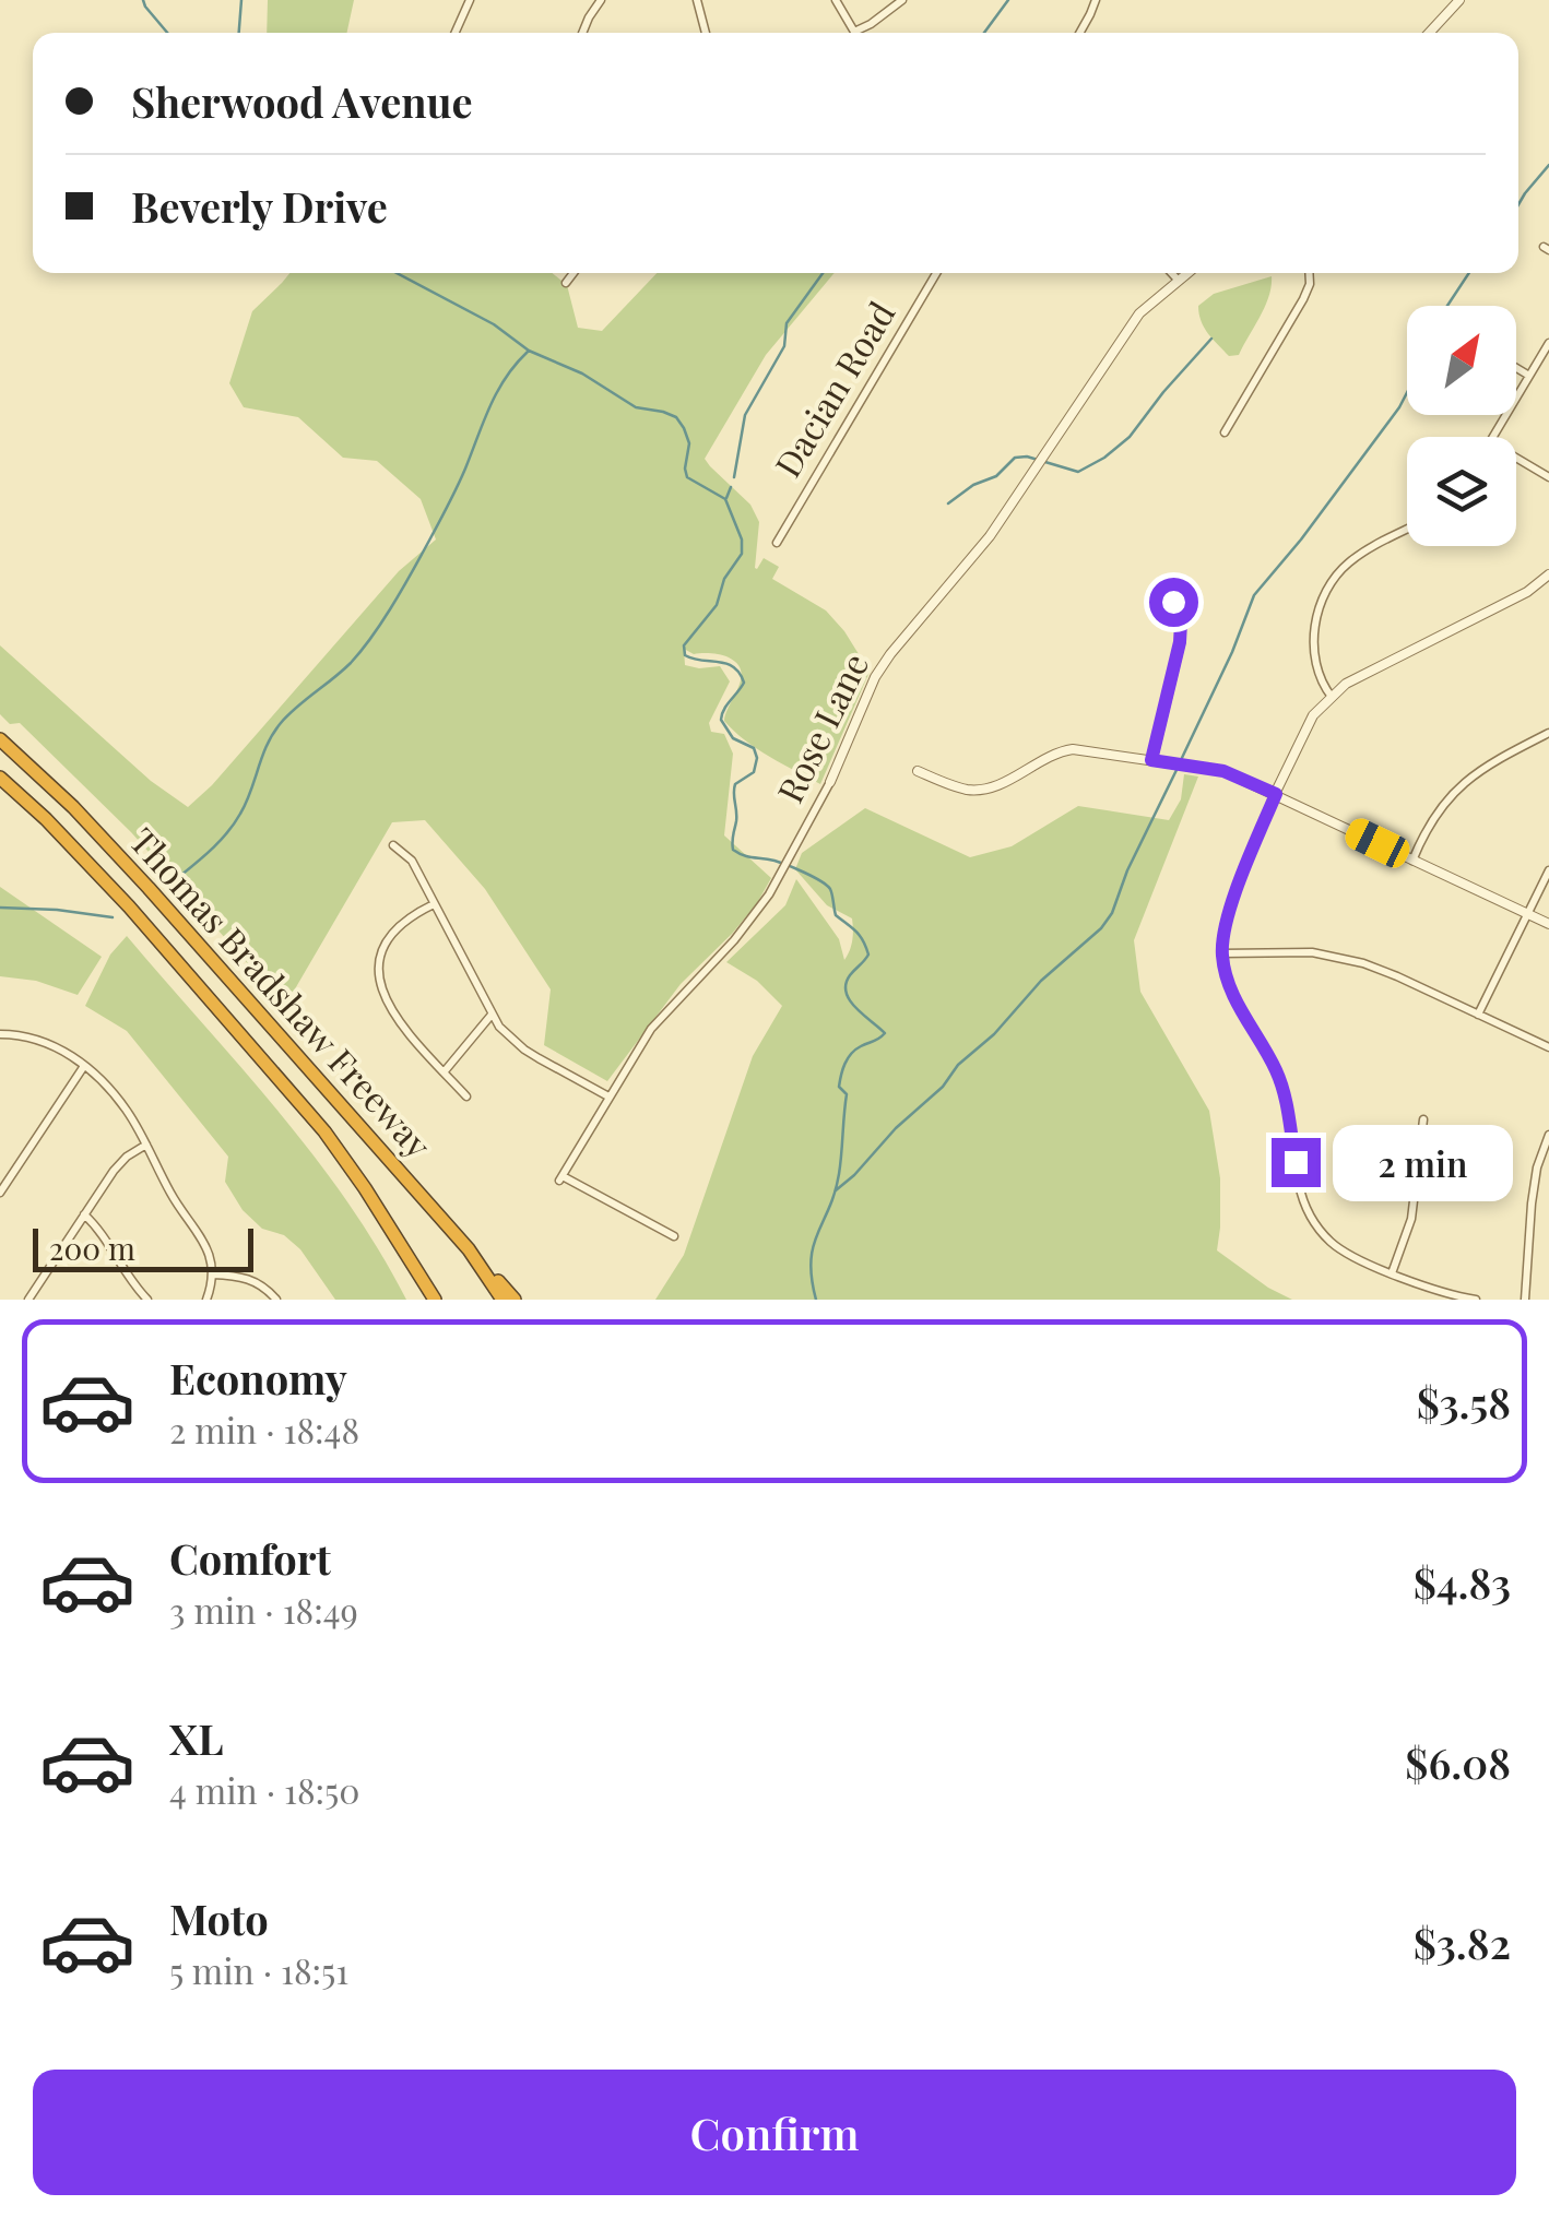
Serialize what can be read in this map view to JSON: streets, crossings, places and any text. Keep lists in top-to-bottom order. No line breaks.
{"streets":{"highway":["Thomas Bradshaw Freeway"],"street":["Dacian Road","Rose Lane"]},"scale_bar":"200 m","north":"top right","page":{"banner":["Sherwood Avenue","Beverly Drive"],"bubble":"2 min","scale":"200 m","list":[{"name":"Economy","note":"2 min · 18:48","value":"$3.58"},{"name":"Comfort","note":"3 min · 18:49","value":"$4.83"},{"name":"XL","note":"4 min · 18:50","value":"$6.08"},{"name":"Moto","note":"5 min · 18:51","value":"$3.82"}],"buttons":"Confirm"}}
